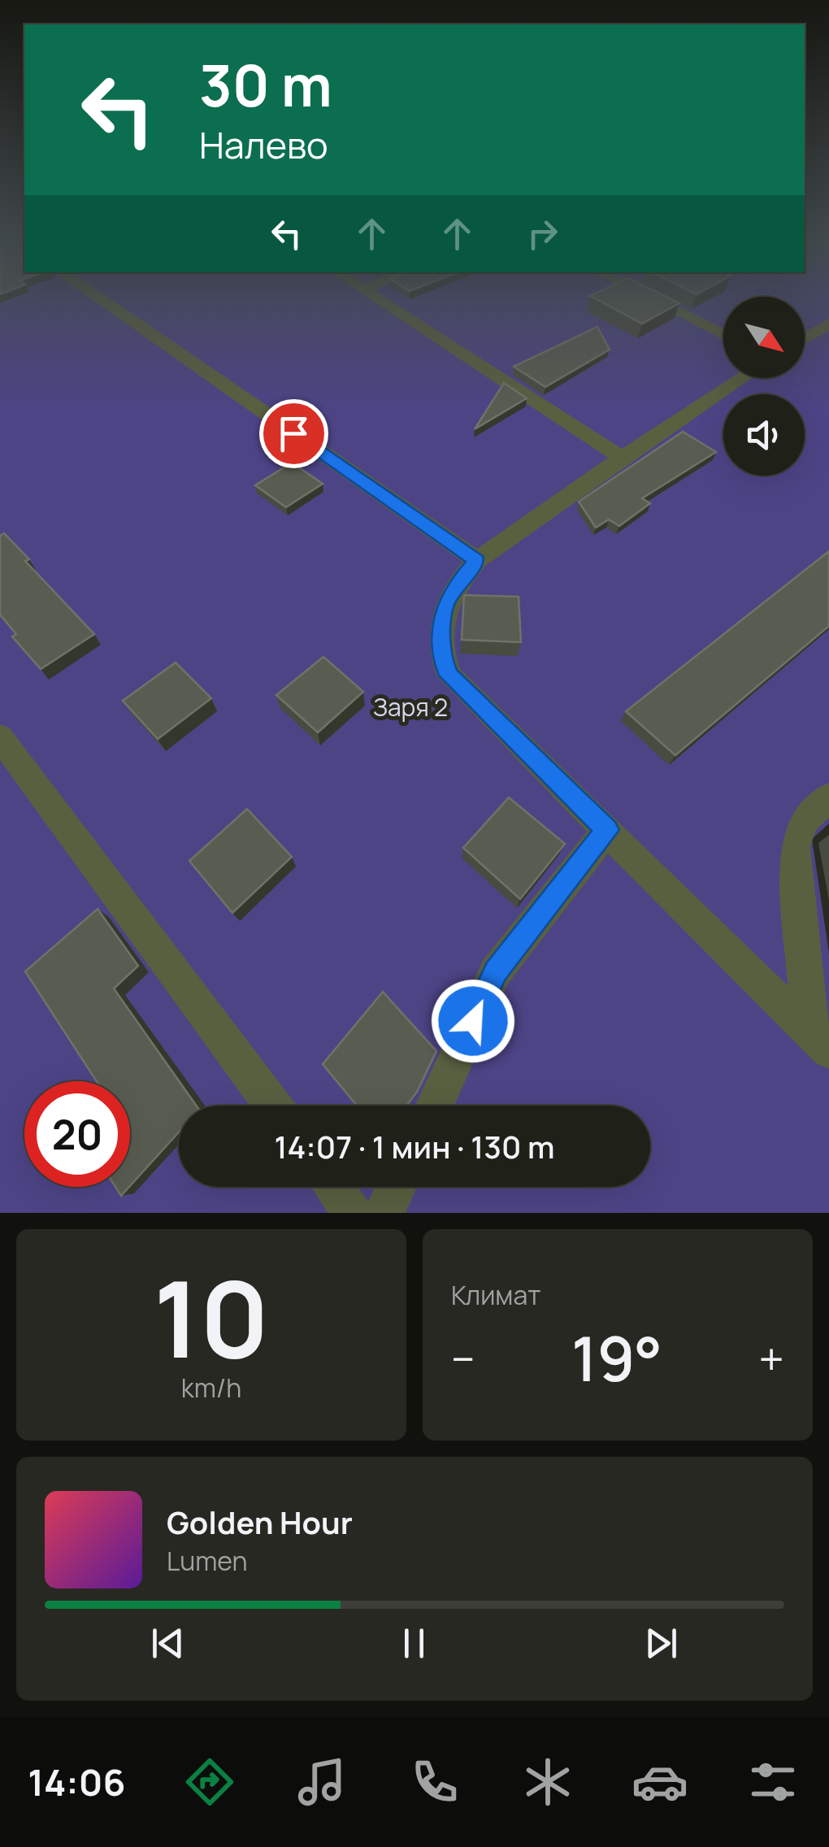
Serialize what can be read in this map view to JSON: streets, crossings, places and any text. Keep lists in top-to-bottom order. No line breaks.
{"parks":["Заря 2"],"north":"bottom right","page":{"turn":["30 m","Налево"],"limit":"20","trip":"14:07 · 1 мин · 130 m","tile":[["10","km/h"],"Климат"],"heat":["−","19°","+"],"song":["Golden Hour","Lumen"],"tabs":"14:06"}}
